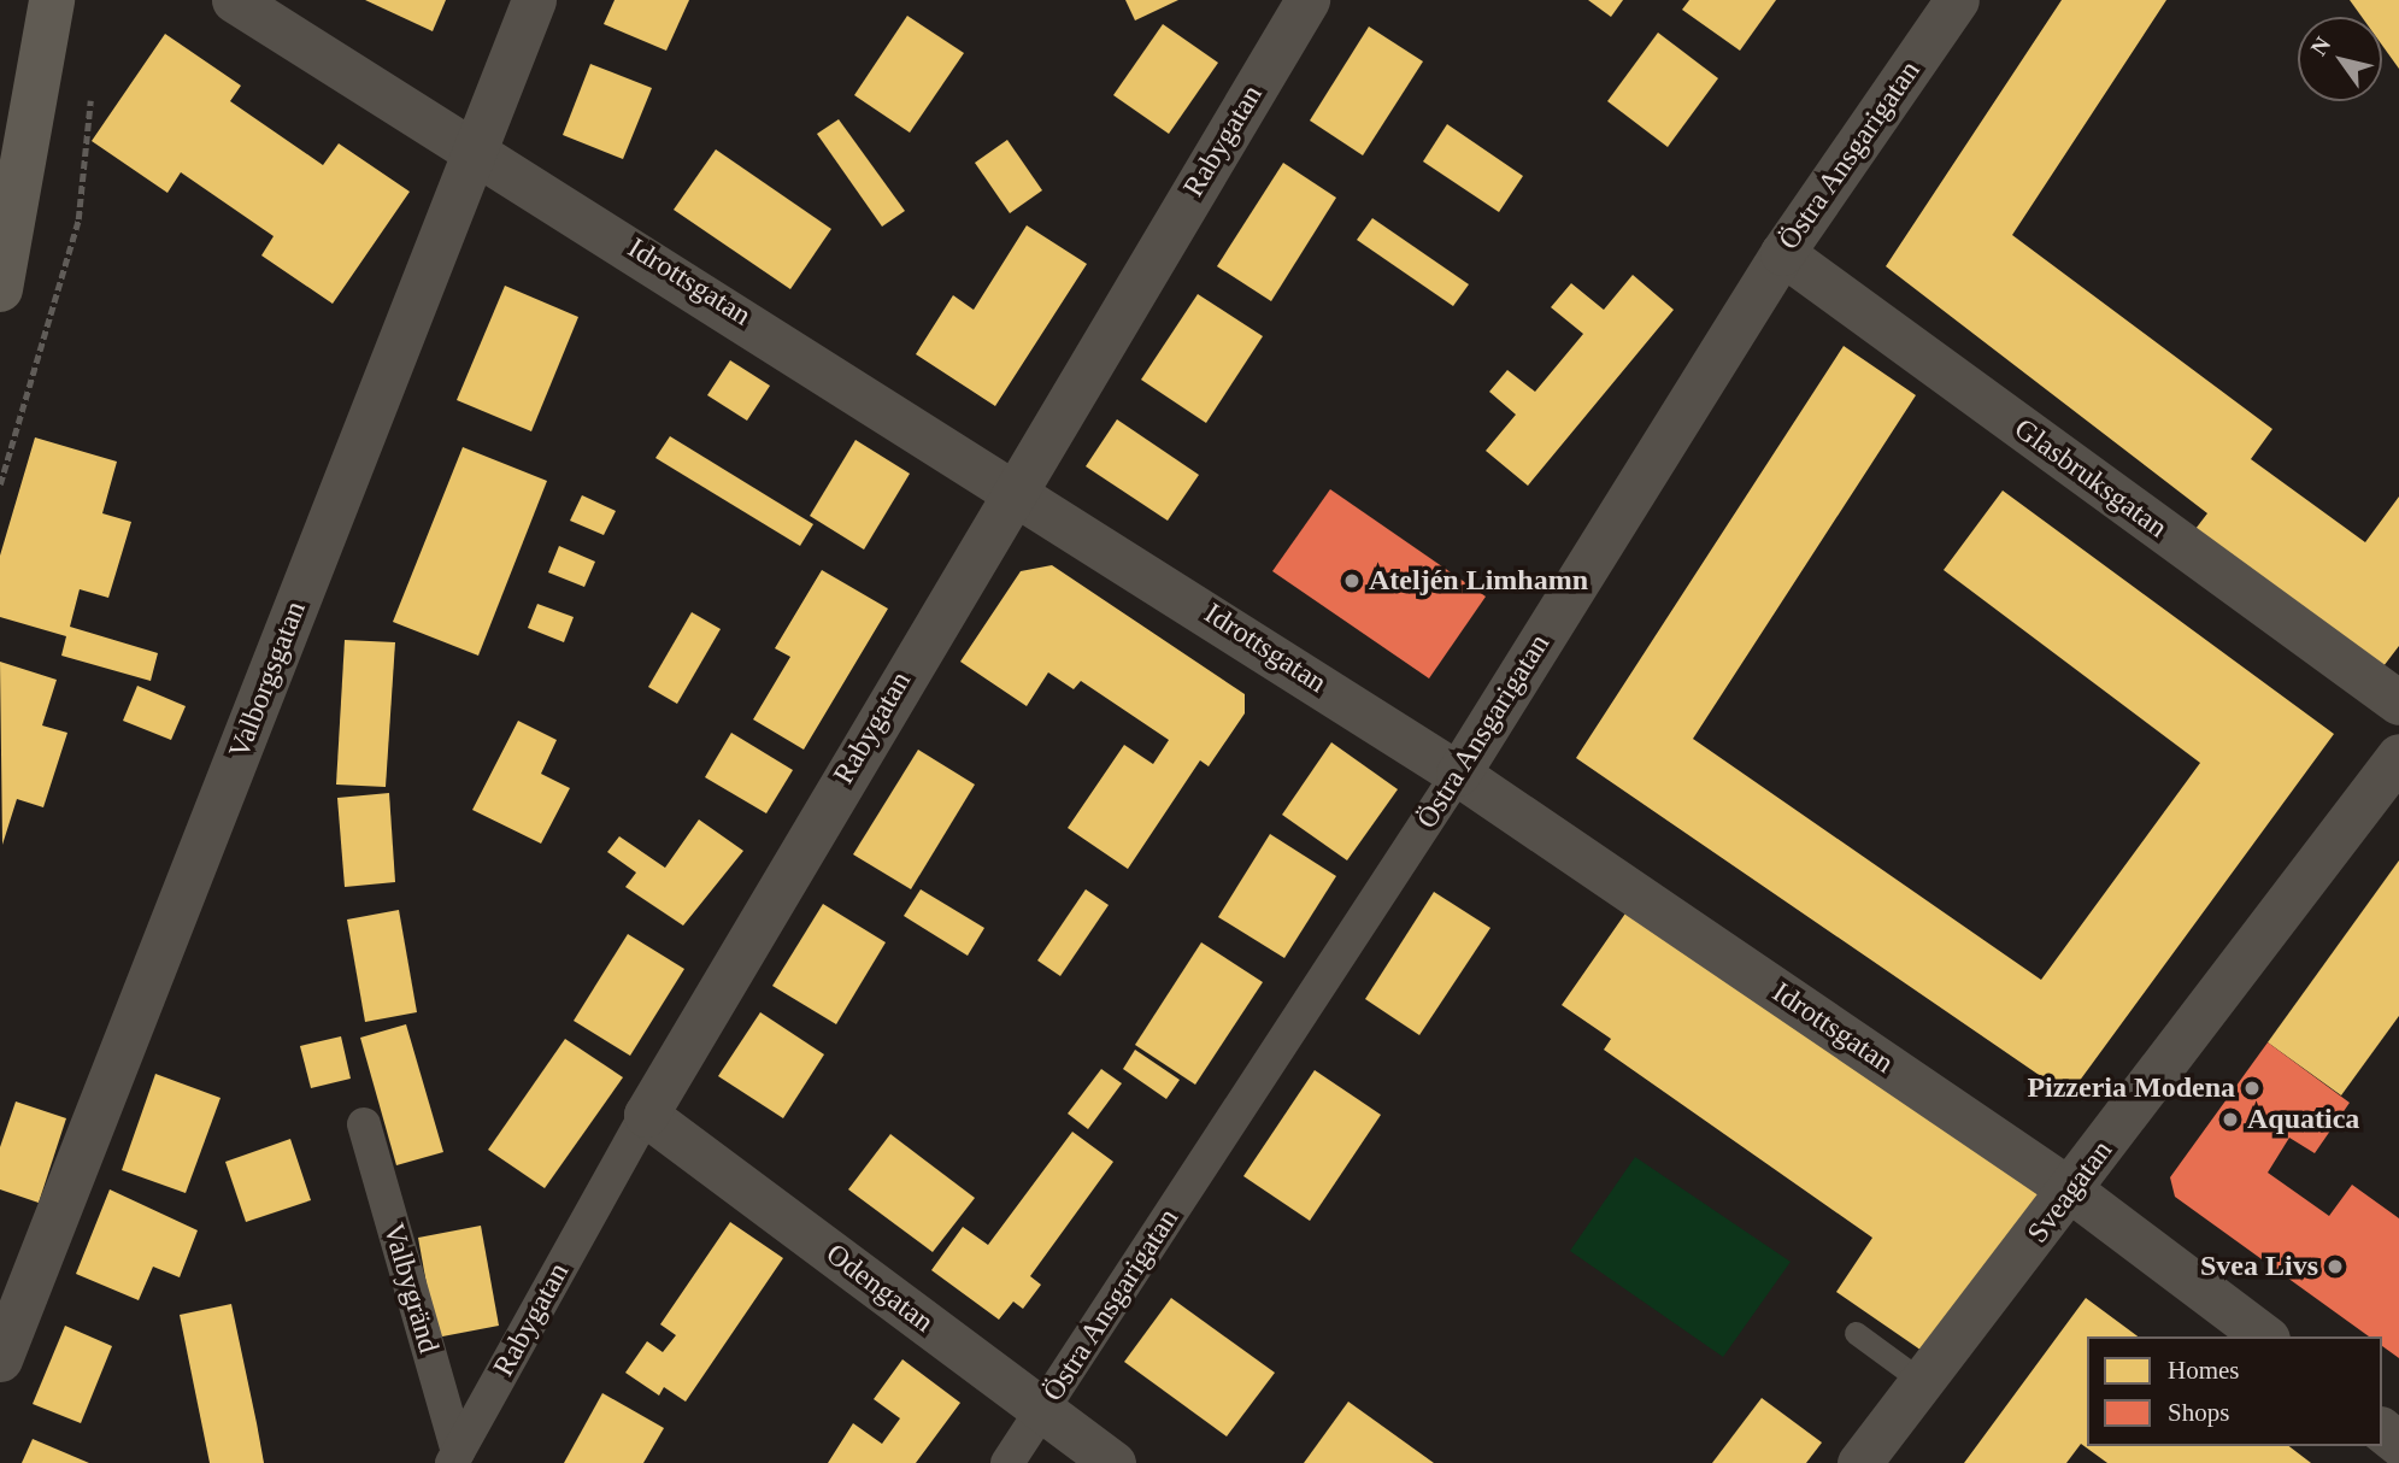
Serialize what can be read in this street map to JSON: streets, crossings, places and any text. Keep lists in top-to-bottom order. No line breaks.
{"streets":{"street":["Rabygatan","Östra Ansgarigatan","Idrottsgatan","Glasbruksgatan","Valborgsgatan","Sveagatan","Valbygränd","Odengatan"]},"crossings":[["Rabygatan","Idrottsgatan"],["Rabygatan","Valbygränd"],["Rabygatan","Odengatan"],["Östra Ansgarigatan","Idrottsgatan"],["Östra Ansgarigatan","Glasbruksgatan"],["Östra Ansgarigatan","Odengatan"],["Idrottsgatan","Valborgsgatan"],["Idrottsgatan","Sveagatan"]],"places":["Ateljén Limhamn","Pizzeria Modena","Aquatica","Svea Livs"],"legend":["Homes","Shops"],"north":"top left"}
